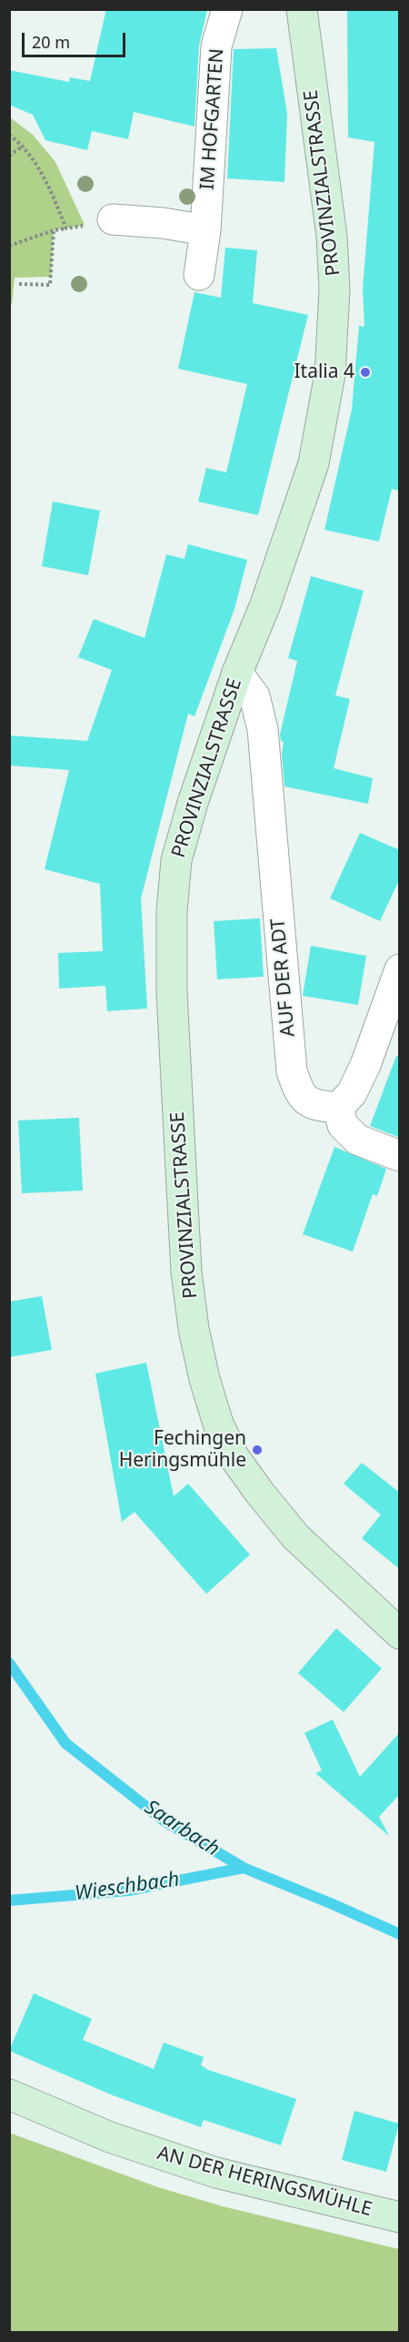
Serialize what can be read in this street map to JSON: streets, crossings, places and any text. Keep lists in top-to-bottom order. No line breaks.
{"streets":{"main road":["PROVINZIALSTRASSE","AN DER HERINGSMÜHLE"],"street":["IM HOFGARTEN","AUF DER ADT"]},"crossings":[["PROVINZIALSTRASSE","AUF DER ADT"]],"water":["Saarbach","Wieschbach"],"places":["Italia 4","Fechingen Heringsmühle"],"scale_bar":"20 m"}
